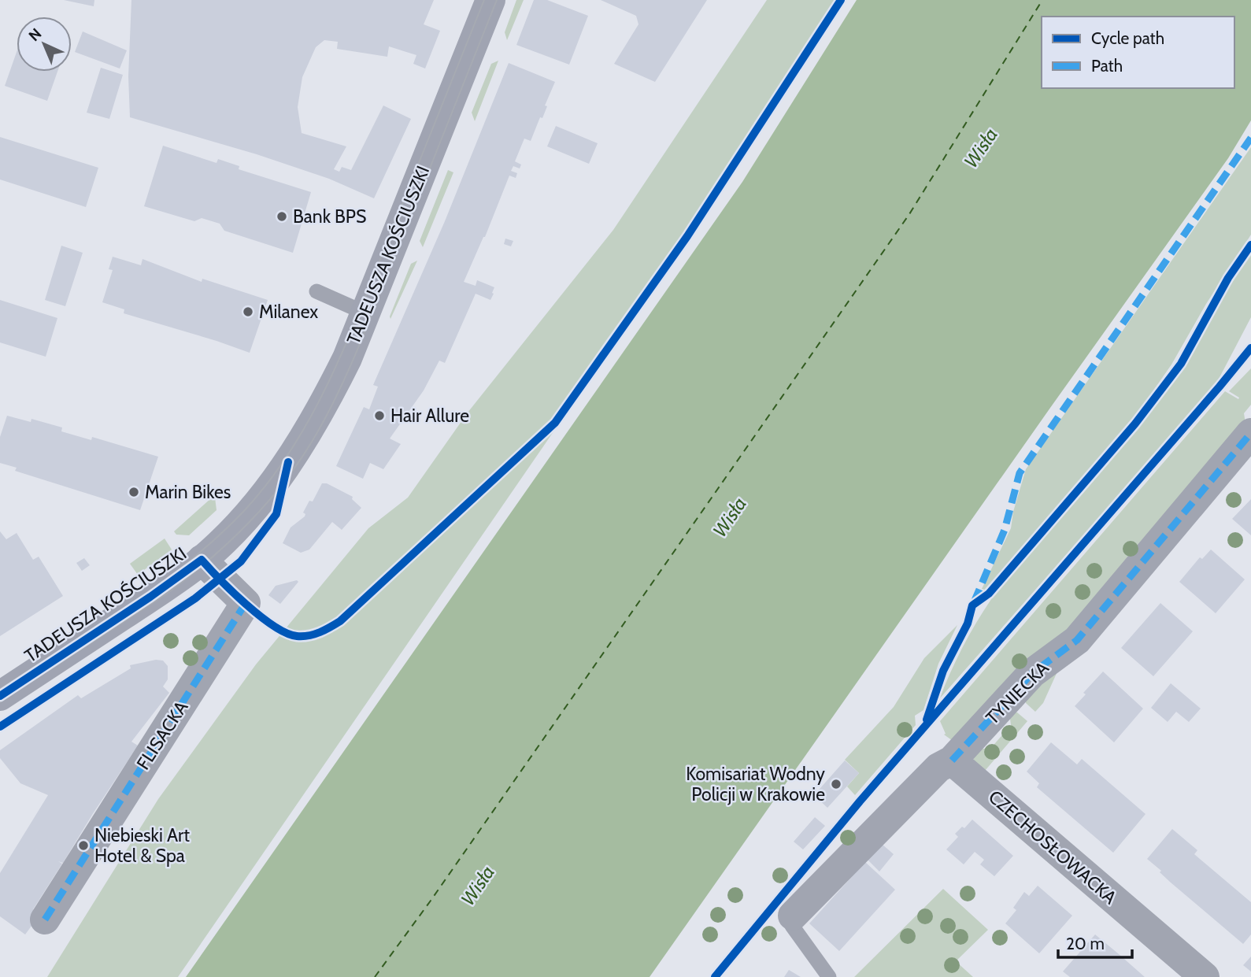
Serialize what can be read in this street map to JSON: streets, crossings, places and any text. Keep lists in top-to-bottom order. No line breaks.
{"streets":{"street":["TADEUSZA KOŚCIUSZKI","TYNIECKA","FLISACKA","CZECHOSŁOWACKA"]},"crossings":[["TADEUSZA KOŚCIUSZKI","FLISACKA"],["TYNIECKA","CZECHOSŁOWACKA"]],"water":["Wisła"],"places":["Bank BPS","Milanex","Hair Allure","Marin Bikes","Komisariat Wodny Policji w Krakowie","Niebieski Art Hotel & Spa"],"legend":["Cycle path","Path"],"scale_bar":"20 m","north":"top left"}
